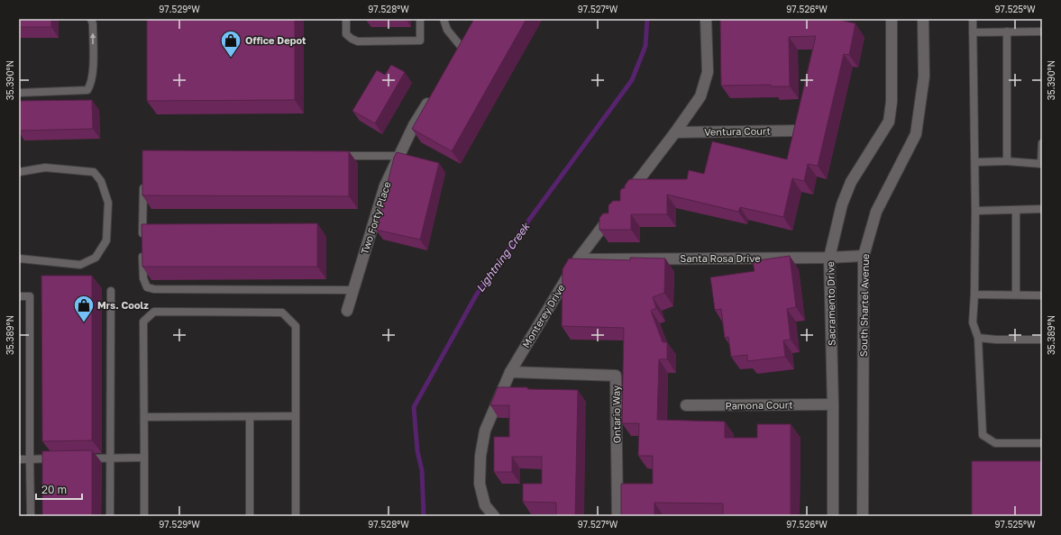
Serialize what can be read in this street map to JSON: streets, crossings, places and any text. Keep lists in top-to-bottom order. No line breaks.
{"streets":{"street":["Ventura Court","Two Forty Place","Santa Rosa Drive","Sacramento Drive","South Shartel Avenue","Monterey Drive","Pamona Court","Ontario Way"]},"crossings":[["Santa Rosa Drive","Sacramento Drive"],["Santa Rosa Drive","South Shartel Avenue"],["Santa Rosa Drive","Monterey Drive"],["Sacramento Drive","Pamona Court"],["Monterey Drive","Ontario Way"]],"water":["Lightning Creek"],"places":{"shop":["Office Depot","Mrs. Coolz"]},"scale_bar":"20 m","coordinates":["97.529°W","97.528°W","97.527°W","97.526°W","97.525°W","35.390°N","35.389°N"]}
